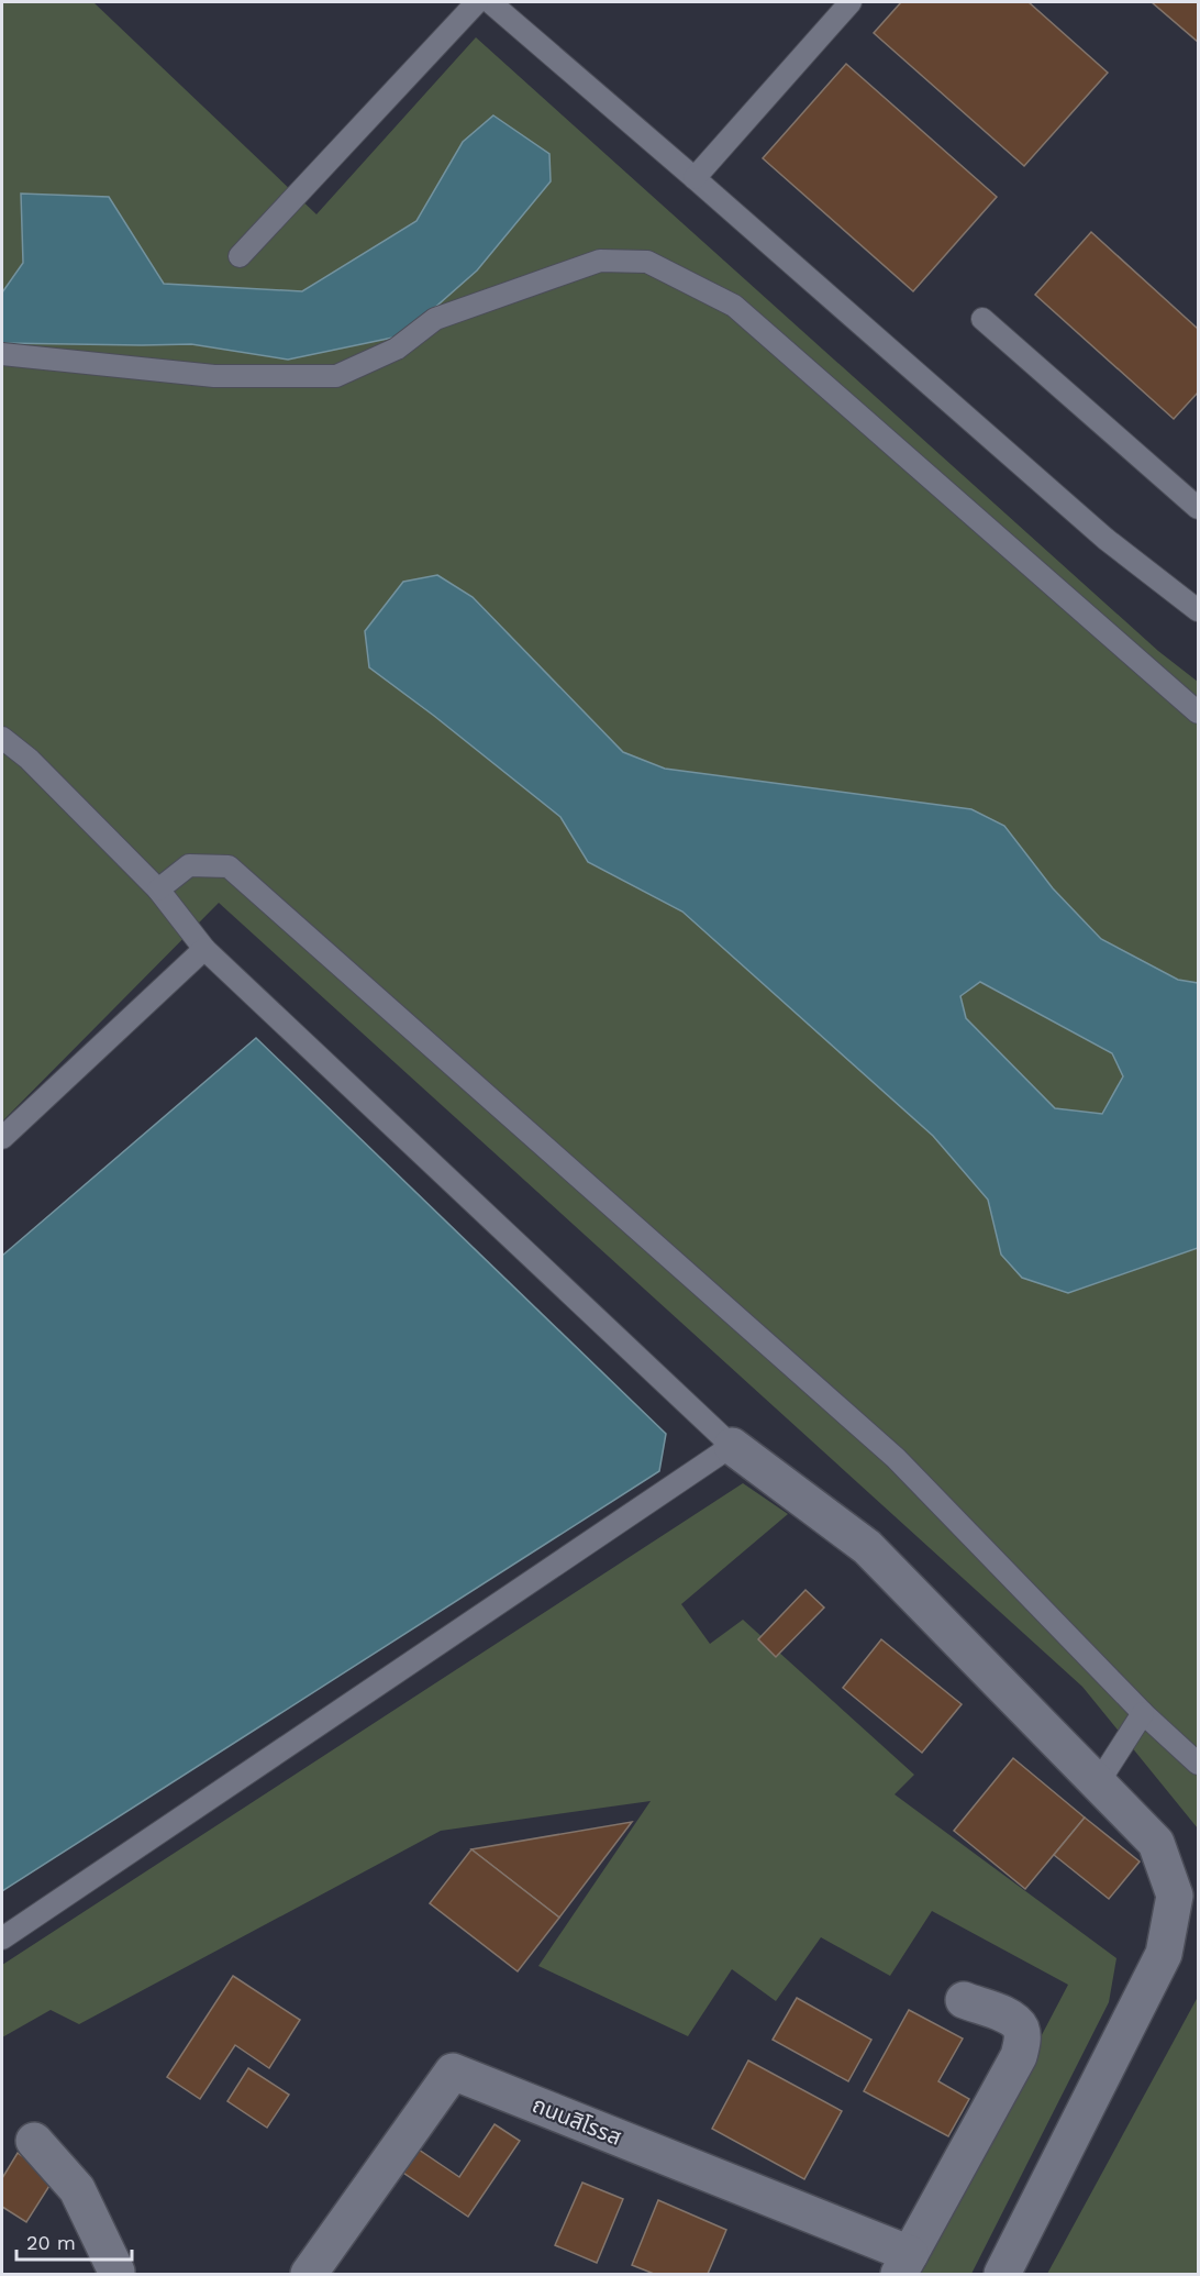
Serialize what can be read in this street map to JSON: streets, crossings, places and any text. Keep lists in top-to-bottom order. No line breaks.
{"streets":{"street":["ถนนสิโรรส"]},"scale_bar":"20 m"}
